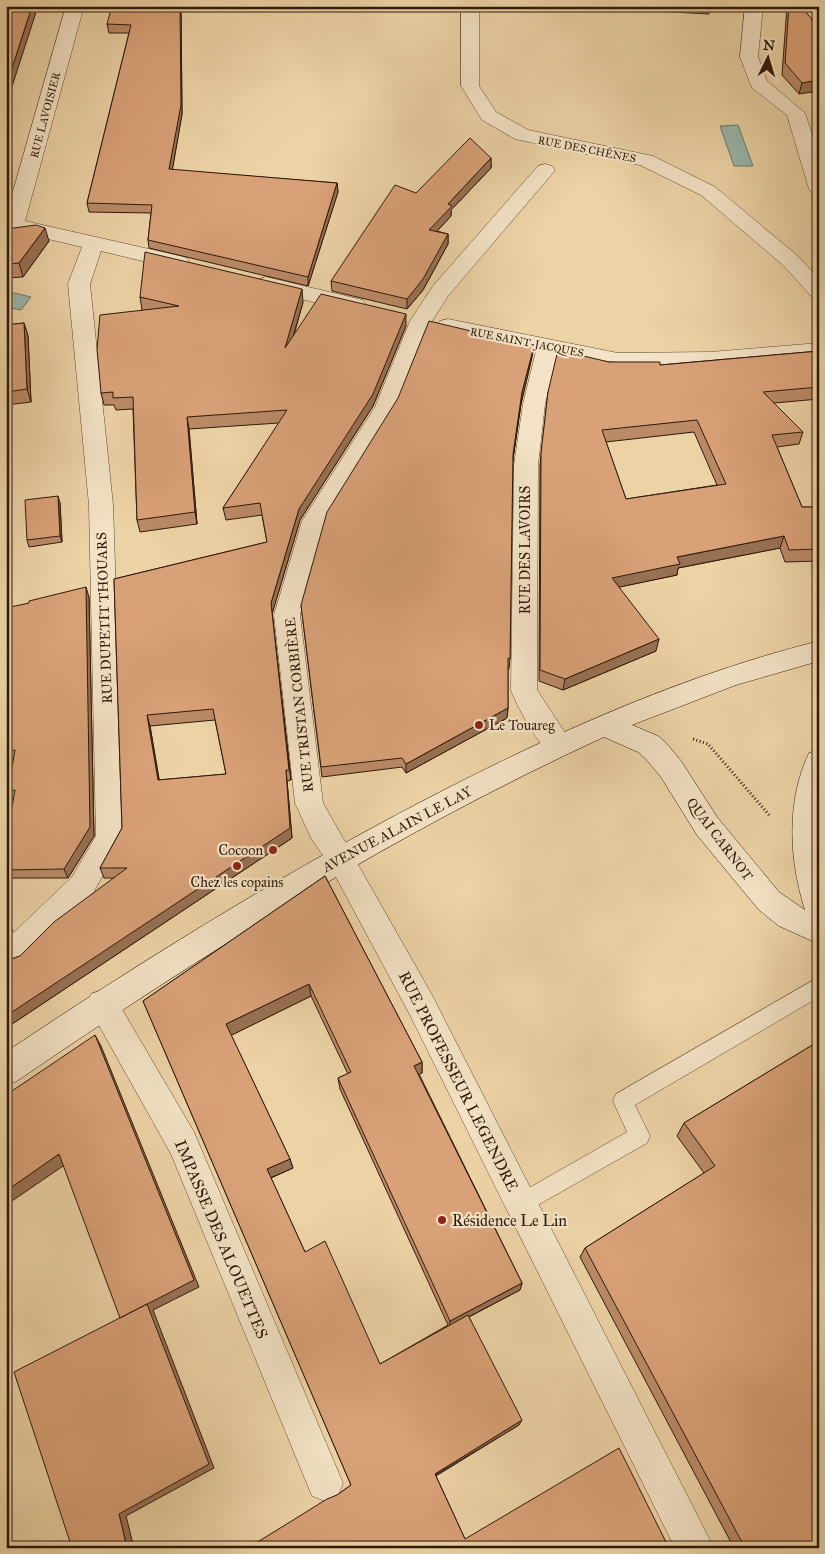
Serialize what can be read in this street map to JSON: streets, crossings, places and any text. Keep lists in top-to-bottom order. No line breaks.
{"streets":{"street":["RUE LAVOISIER","RUE DES CHÊNES","RUE SAINT-JACQUES","RUE DES LAVOIRS","RUE DUPETIT THOUARS","RUE TRISTAN CORBIÈRE","AVENUE ALAIN LE LAY","QUAI CARNOT","RUE PROFESSEUR LEGENDRE","IMPASSE DES ALOUETTES"]},"crossings":[["RUE SAINT-JACQUES","RUE DES LAVOIRS"],["RUE SAINT-JACQUES","RUE TRISTAN CORBIÈRE"],["RUE DES LAVOIRS","AVENUE ALAIN LE LAY"],["RUE TRISTAN CORBIÈRE","AVENUE ALAIN LE LAY"],["RUE TRISTAN CORBIÈRE","RUE PROFESSEUR LEGENDRE"],["AVENUE ALAIN LE LAY","QUAI CARNOT"],["AVENUE ALAIN LE LAY","RUE PROFESSEUR LEGENDRE"],["AVENUE ALAIN LE LAY","IMPASSE DES ALOUETTES"]],"places":["Le Touareg","Cocoon","Chez les copains","Résidence Le Lin"],"north":"top"}
